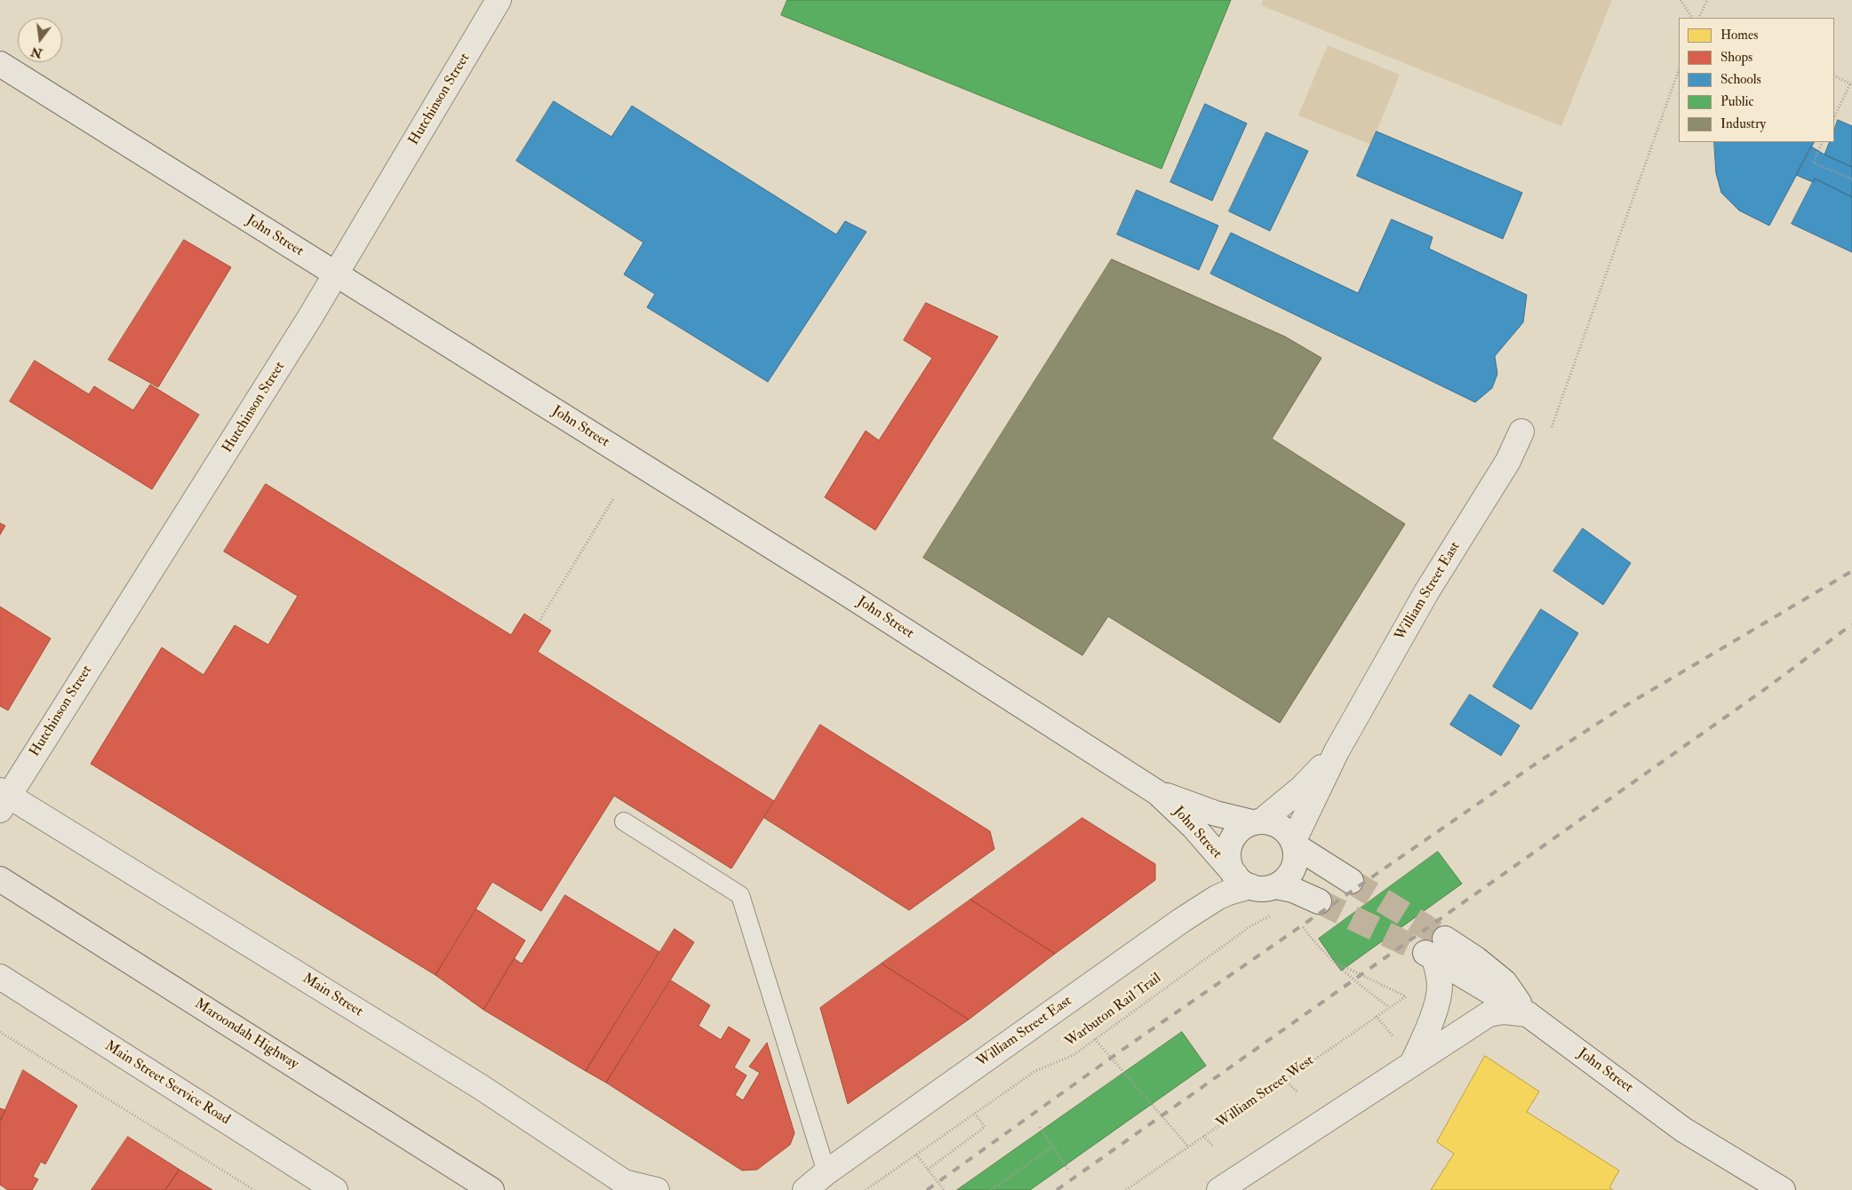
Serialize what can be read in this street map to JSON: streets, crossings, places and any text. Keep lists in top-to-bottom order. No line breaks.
{"streets":{"highway":["Maroondah Highway"],"street":["Hutchinson Street","John Street","William Street East","Main Street","Main Street Service Road"],"path":["Warbuton Rail Trail","William Street West"]},"crossings":[["Hutchinson Street","John Street"],["Hutchinson Street","Main Street"],["John Street","William Street East"]],"legend":["Homes","Shops","Schools","Public","Industry"],"north":"bottom"}
